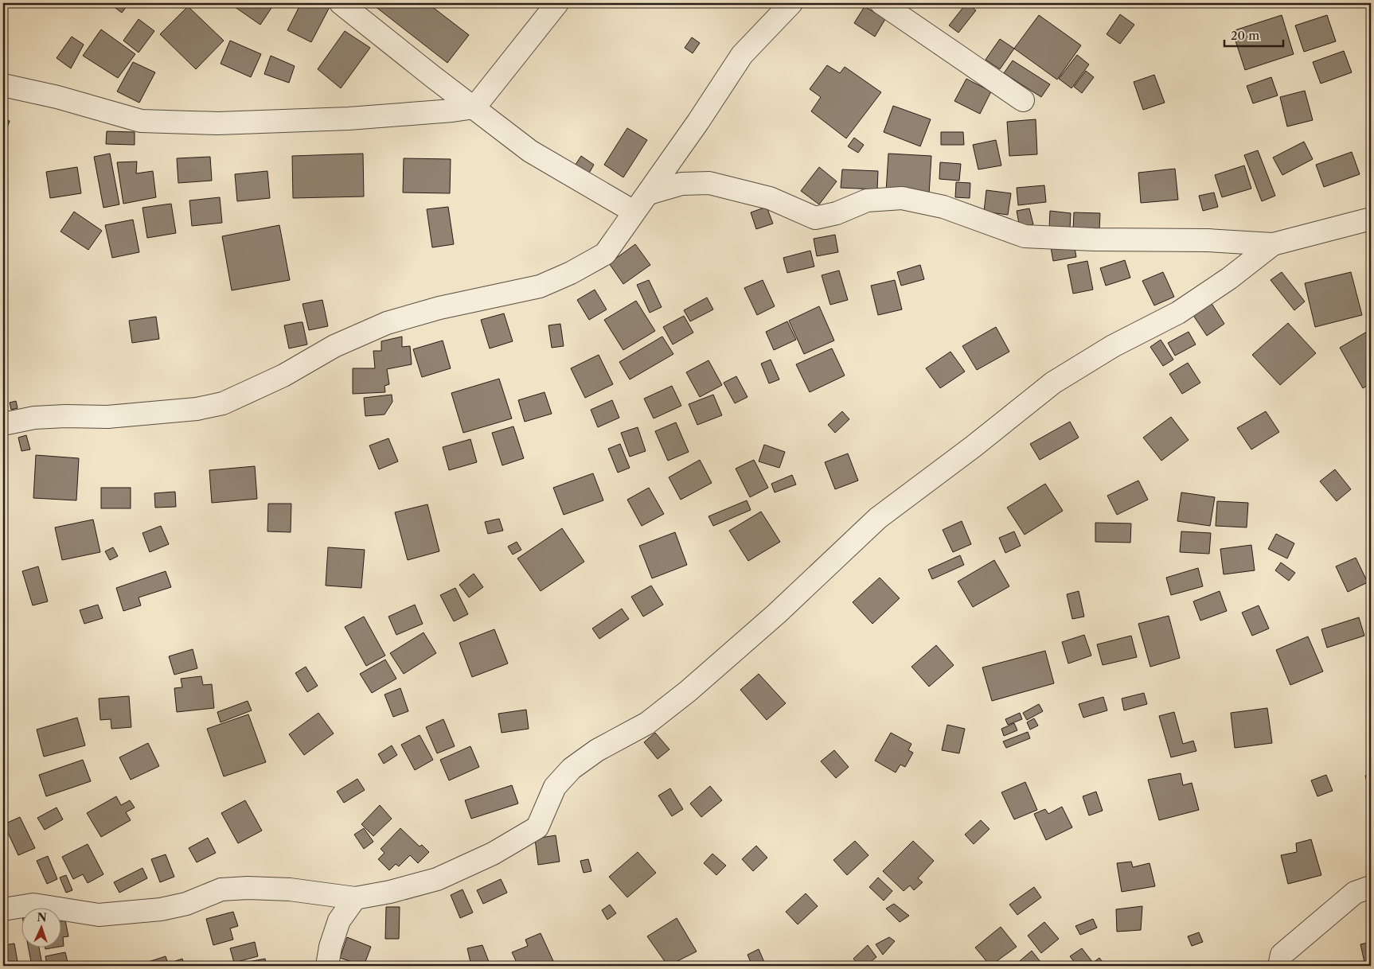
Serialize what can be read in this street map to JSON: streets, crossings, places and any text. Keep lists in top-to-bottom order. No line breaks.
{"scale_bar":"20 m","north":"top"}
